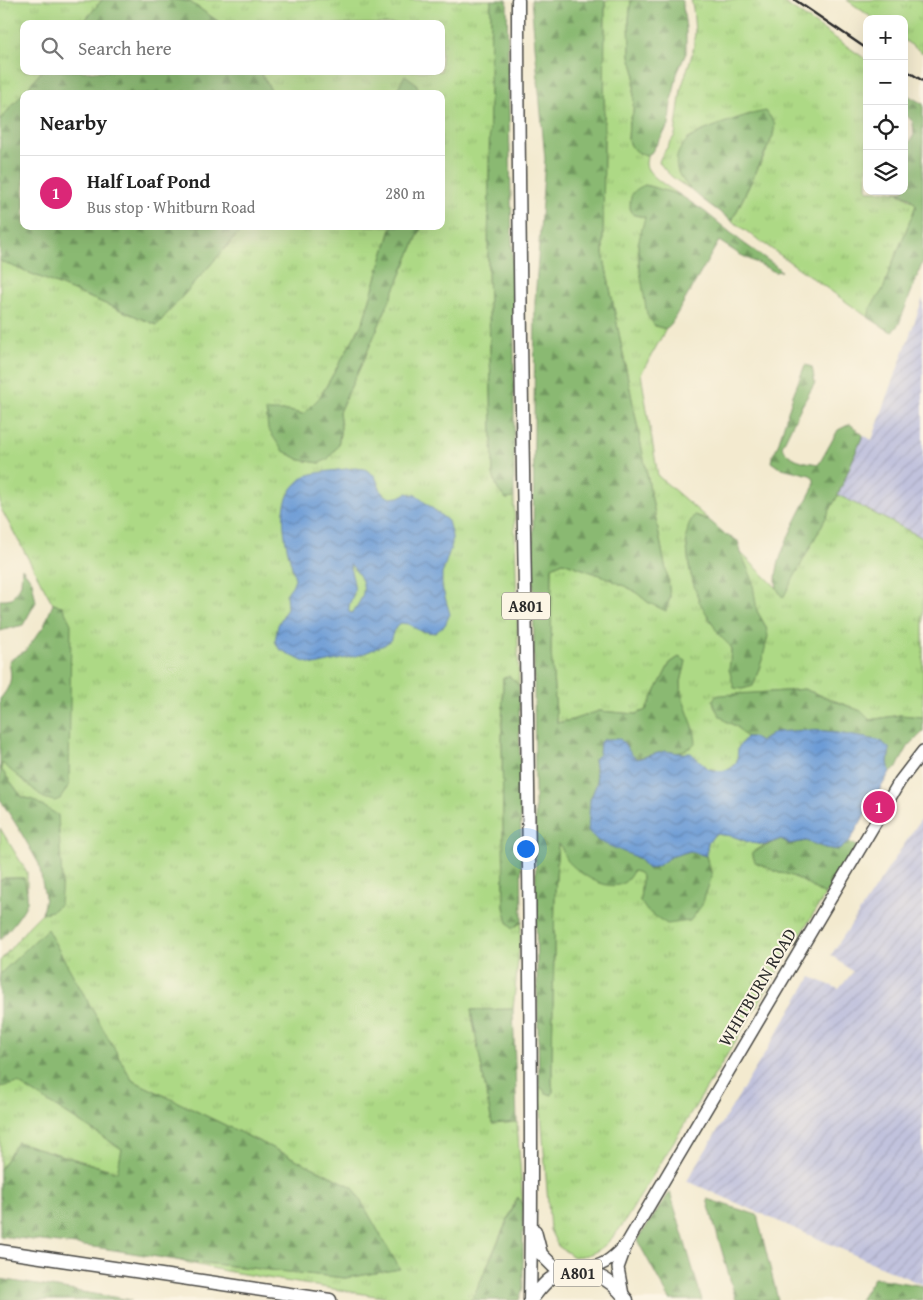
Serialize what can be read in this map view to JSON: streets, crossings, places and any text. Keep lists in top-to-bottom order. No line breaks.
{"streets":{"main road":["A801","WHITBURN ROAD"]},"crossings":[["A801","WHITBURN ROAD"]],"page":{"map_buttons":["+","−"],"search":"Search here","heading":"Nearby","list":[{"mark":"1","name":"Half Loaf Pond","note":"Bus stop · Whitburn Road","value":"280 m"}],"pins":"1"}}
